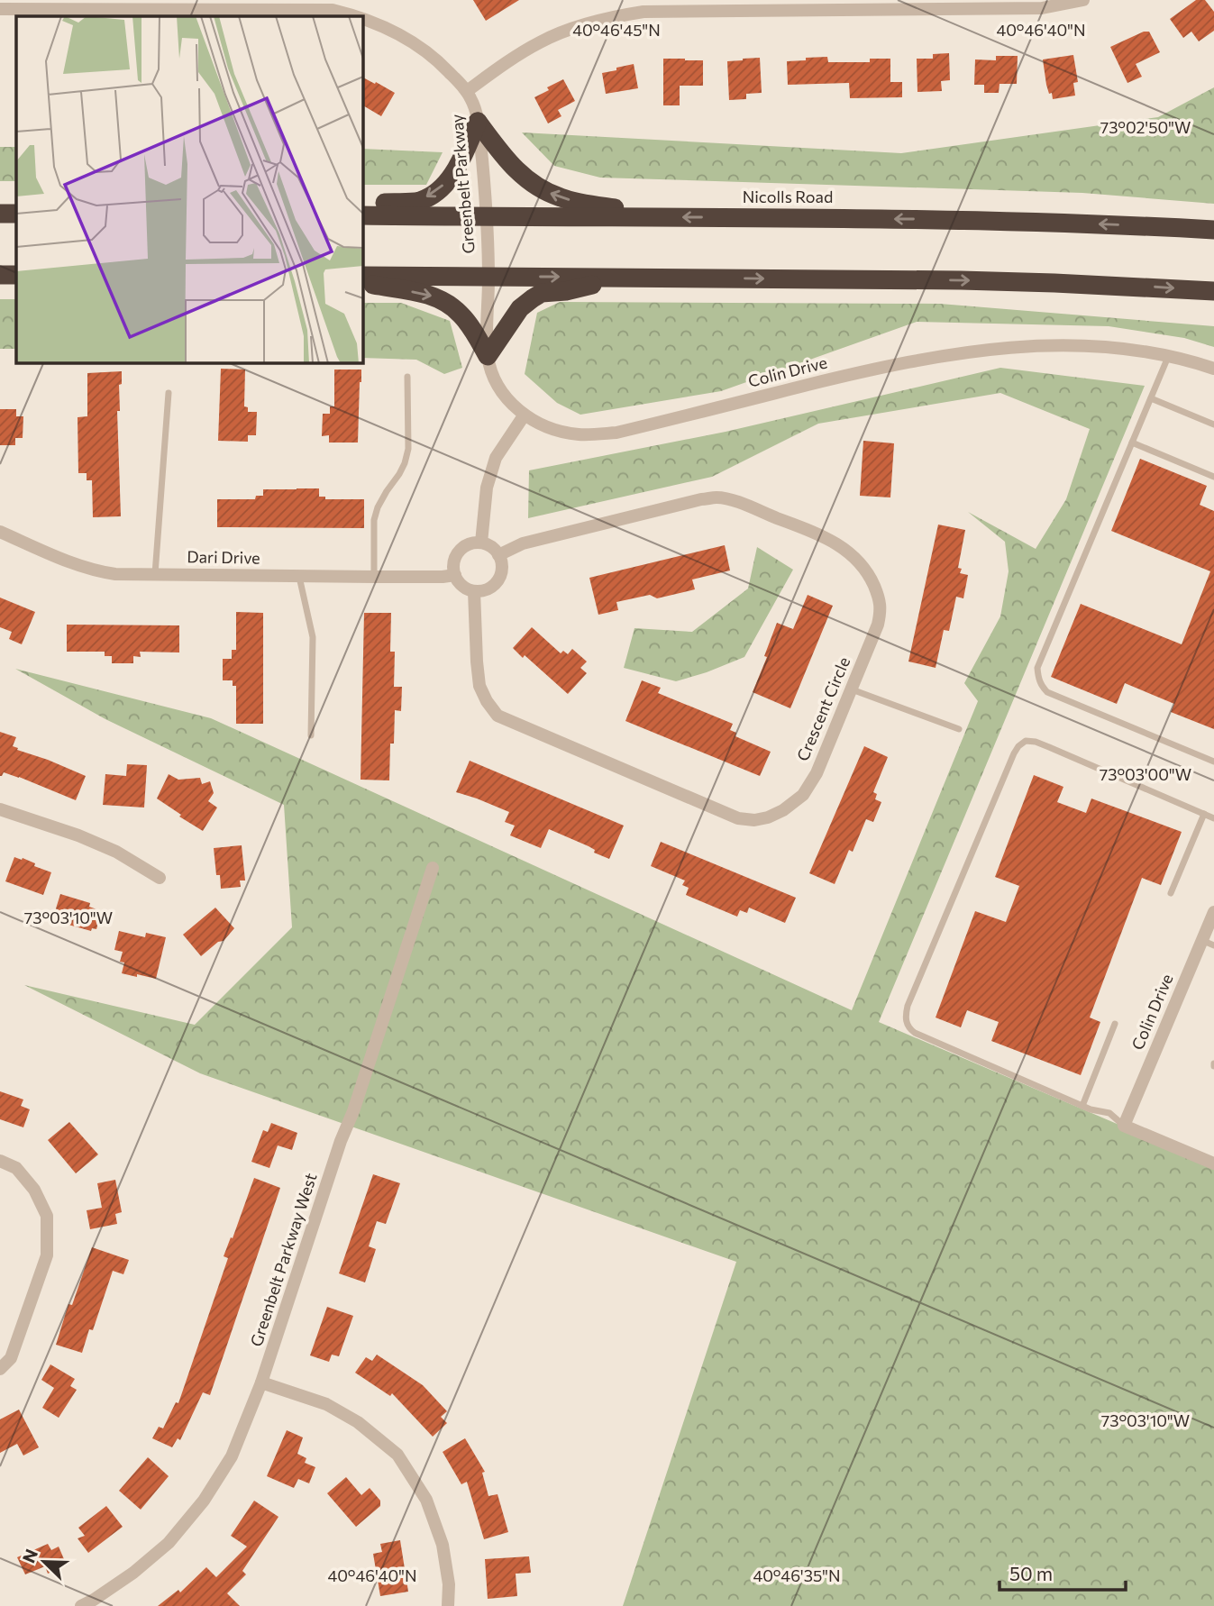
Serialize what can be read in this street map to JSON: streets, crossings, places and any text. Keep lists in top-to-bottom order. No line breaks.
{"streets":{"highway":["Nicolls Road"],"street":["Greenbelt Parkway","Colin Drive","Dari Drive","Crescent Circle","Greenbelt Parkway West"]},"crossings":[["Greenbelt Parkway","Nicolls Road"],["Greenbelt Parkway","Colin Drive"],["Dari Drive","Crescent Circle"]],"scale_bar":"50 m","north":"top left","coordinates":["40°46'45\"N","40°46'40\"N","73°02'50\"W","73°03'00\"W","73°03'10\"W","40°46'35\"N"]}
